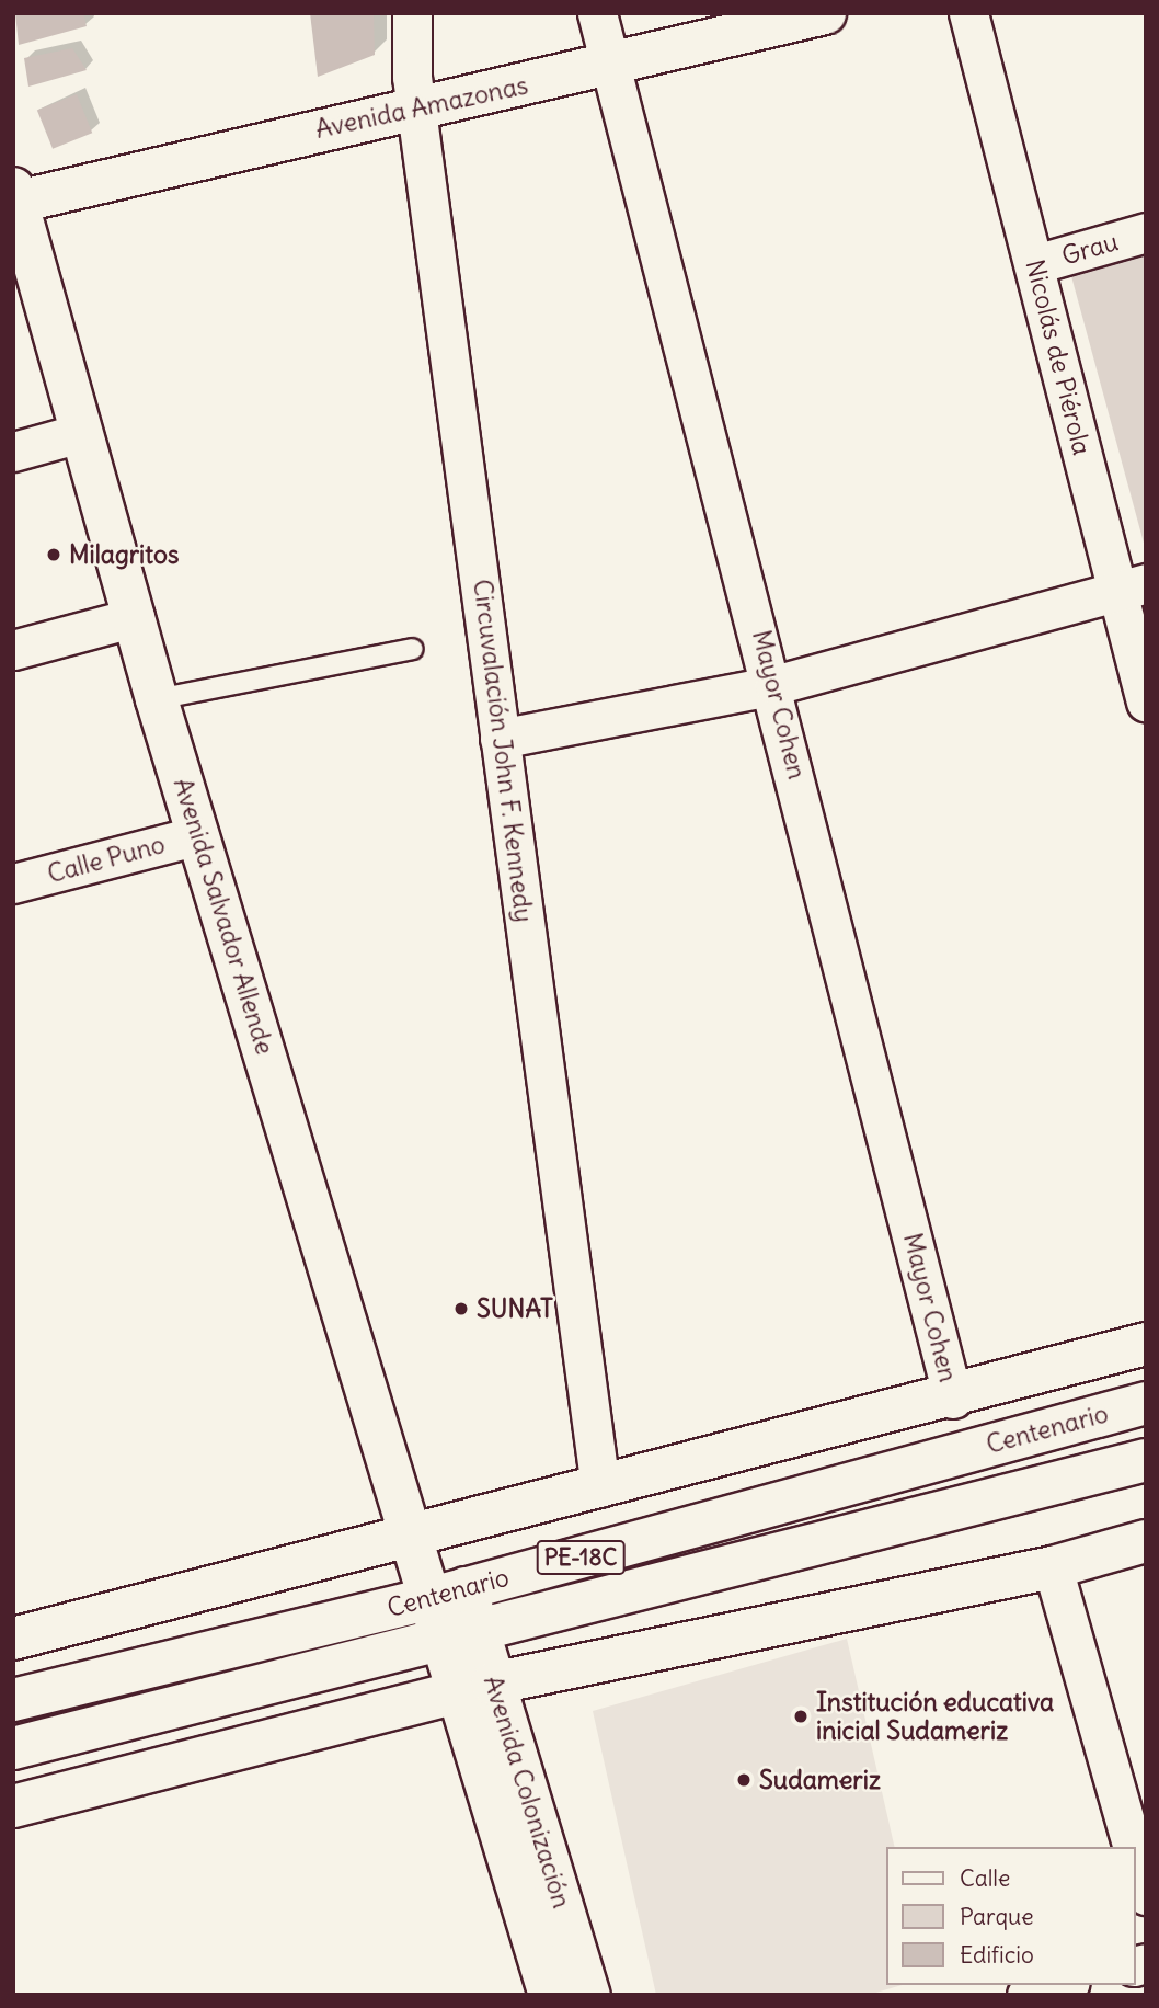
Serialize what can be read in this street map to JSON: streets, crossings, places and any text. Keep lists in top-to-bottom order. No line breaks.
{"streets":{"main road":["Avenida Amazonas","Avenida Salvador Allende","Centenario","PE-18C","Avenida Colonización"],"street":["Grau","Nicolás de Piérola","Mayor Cohen","Circuvalación John F. Kennedy","Calle Puno"]},"crossings":[["Avenida Amazonas","Mayor Cohen"],["Avenida Amazonas","Circuvalación John F. Kennedy"],["Avenida Amazonas","Avenida Salvador Allende"],["Grau","Nicolás de Piérola"],["Calle Puno","Avenida Salvador Allende"],["Avenida Salvador Allende","Centenario"],["Avenida Salvador Allende","Avenida Colonización"],["Centenario","Avenida Colonización"]],"places":["Milagritos","SUNAT","Institución educativa inicial Sudameriz","Sudameriz"],"legend":["Calle","Parque","Edificio"]}
